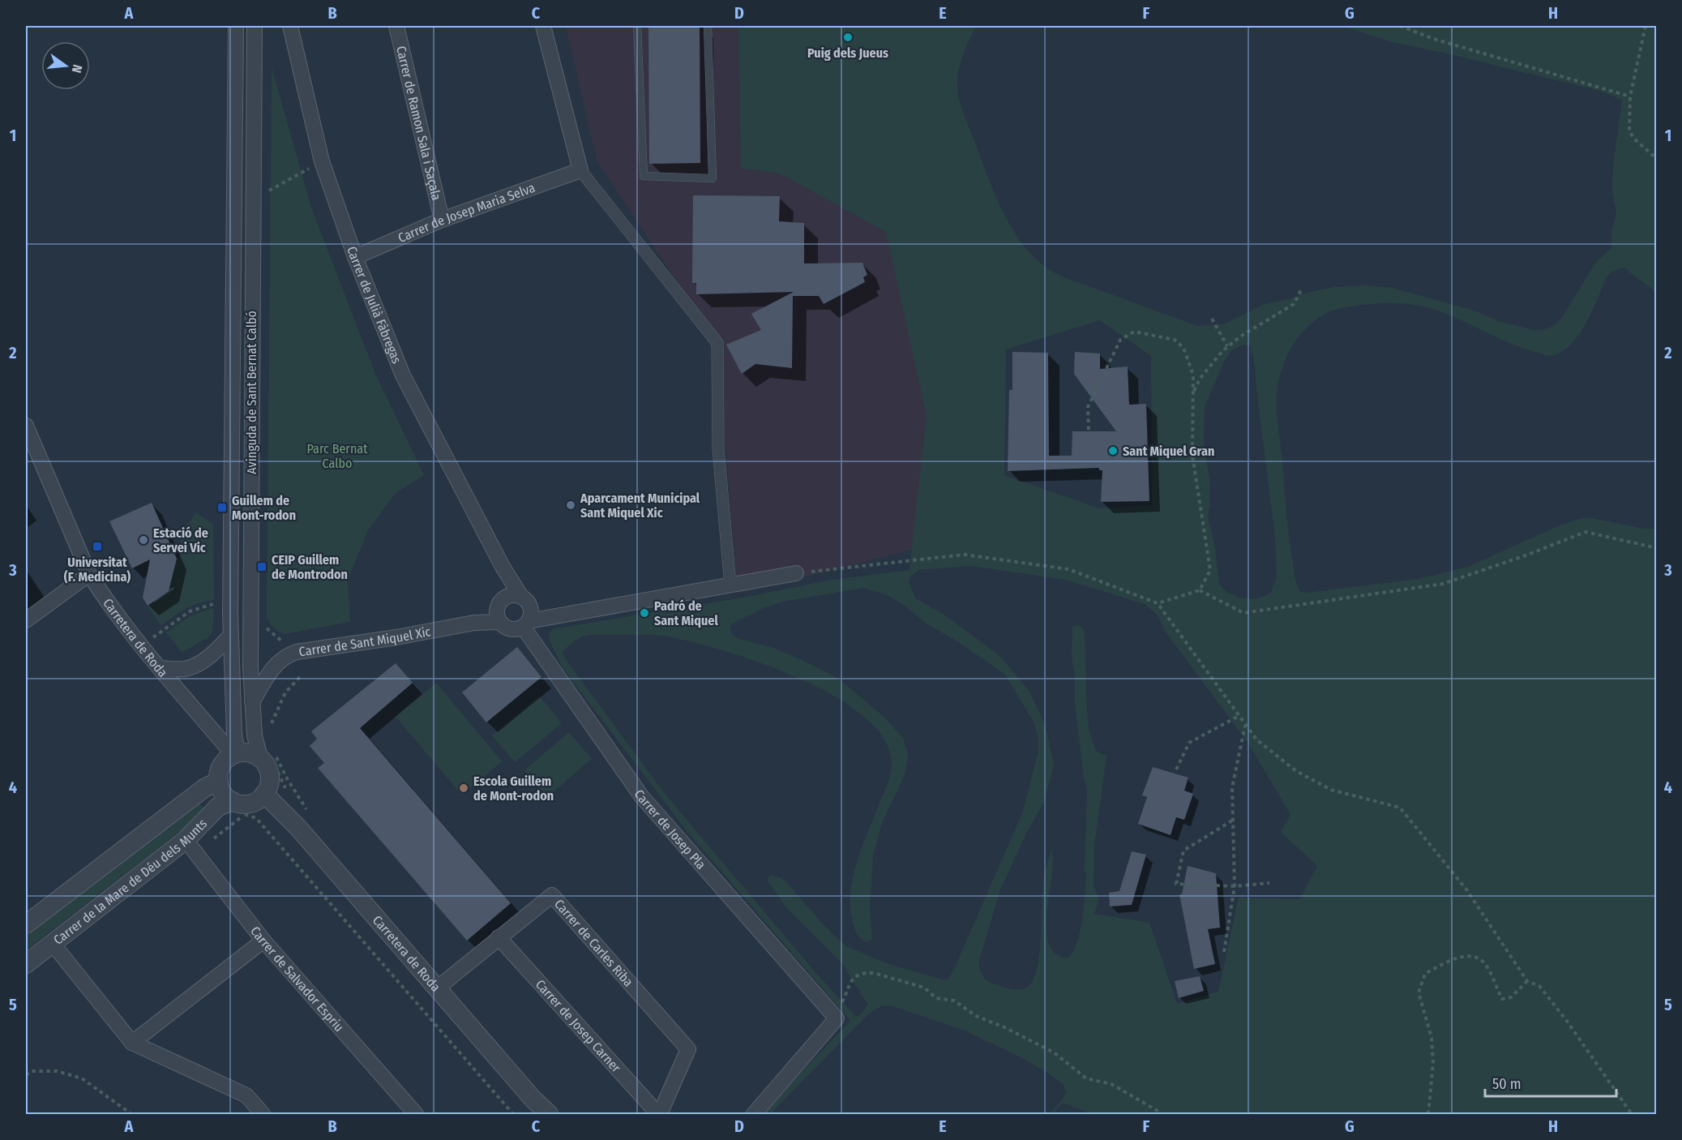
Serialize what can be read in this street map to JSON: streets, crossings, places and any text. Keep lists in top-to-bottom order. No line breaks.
{"streets":{"street":["Carrer de Ramon Sala i Saçala","Carrer de Josep Maria Selva","Carrer de Julià Fàbregas","Avinguda de Sant Bernat Calbó","Carretera de Roda","Carrer de Sant Miquel Xic","Carrer de Josep Pla","Carrer de la Mare de Déu dels Munts","Carrer de Carles Riba","Carrer de Salvador Espriu","Carrer de Josep Carner"]},"crossings":[["Carrer de Ramon Sala i Saçala","Carrer de Josep Maria Selva"],["Carrer de Josep Maria Selva","Carrer de Julià Fàbregas"],["Carrer de Julià Fàbregas","Carrer de Sant Miquel Xic"],["Carrer de Julià Fàbregas","Carrer de Josep Pla"],["Avinguda de Sant Bernat Calbó","Carretera de Roda"],["Avinguda de Sant Bernat Calbó","Carrer de Sant Miquel Xic"],["Avinguda de Sant Bernat Calbó","Carrer de la Mare de Déu dels Munts"],["Carretera de Roda","Carrer de la Mare de Déu dels Munts"],["Carretera de Roda","Carrer de Carles Riba"],["Carrer de Sant Miquel Xic","Carrer de Josep Pla"],["Carrer de la Mare de Déu dels Munts","Carrer de Salvador Espriu"],["Carrer de Carles Riba","Carrer de Josep Carner"]],"parks":["Parc Bernat Calbo"],"places":{"other":["Puig dels Jueus","Sant Miquel Gran","Aparcament Municipal Sant Miquel Xic","Estació de Servei Vic","Padró de Sant Miquel","Escola Guillem de Mont-rodon"],"transit":["Guillem de Mont-rodon","Universitat (F. Medicina)","CEIP Guillem de Montrodon"]},"scale_bar":"50 m","north":"right","grid":{"columns":["A","B","C","D","E","F","G","H"],"rows":["1","2","3","4","5"]}}
